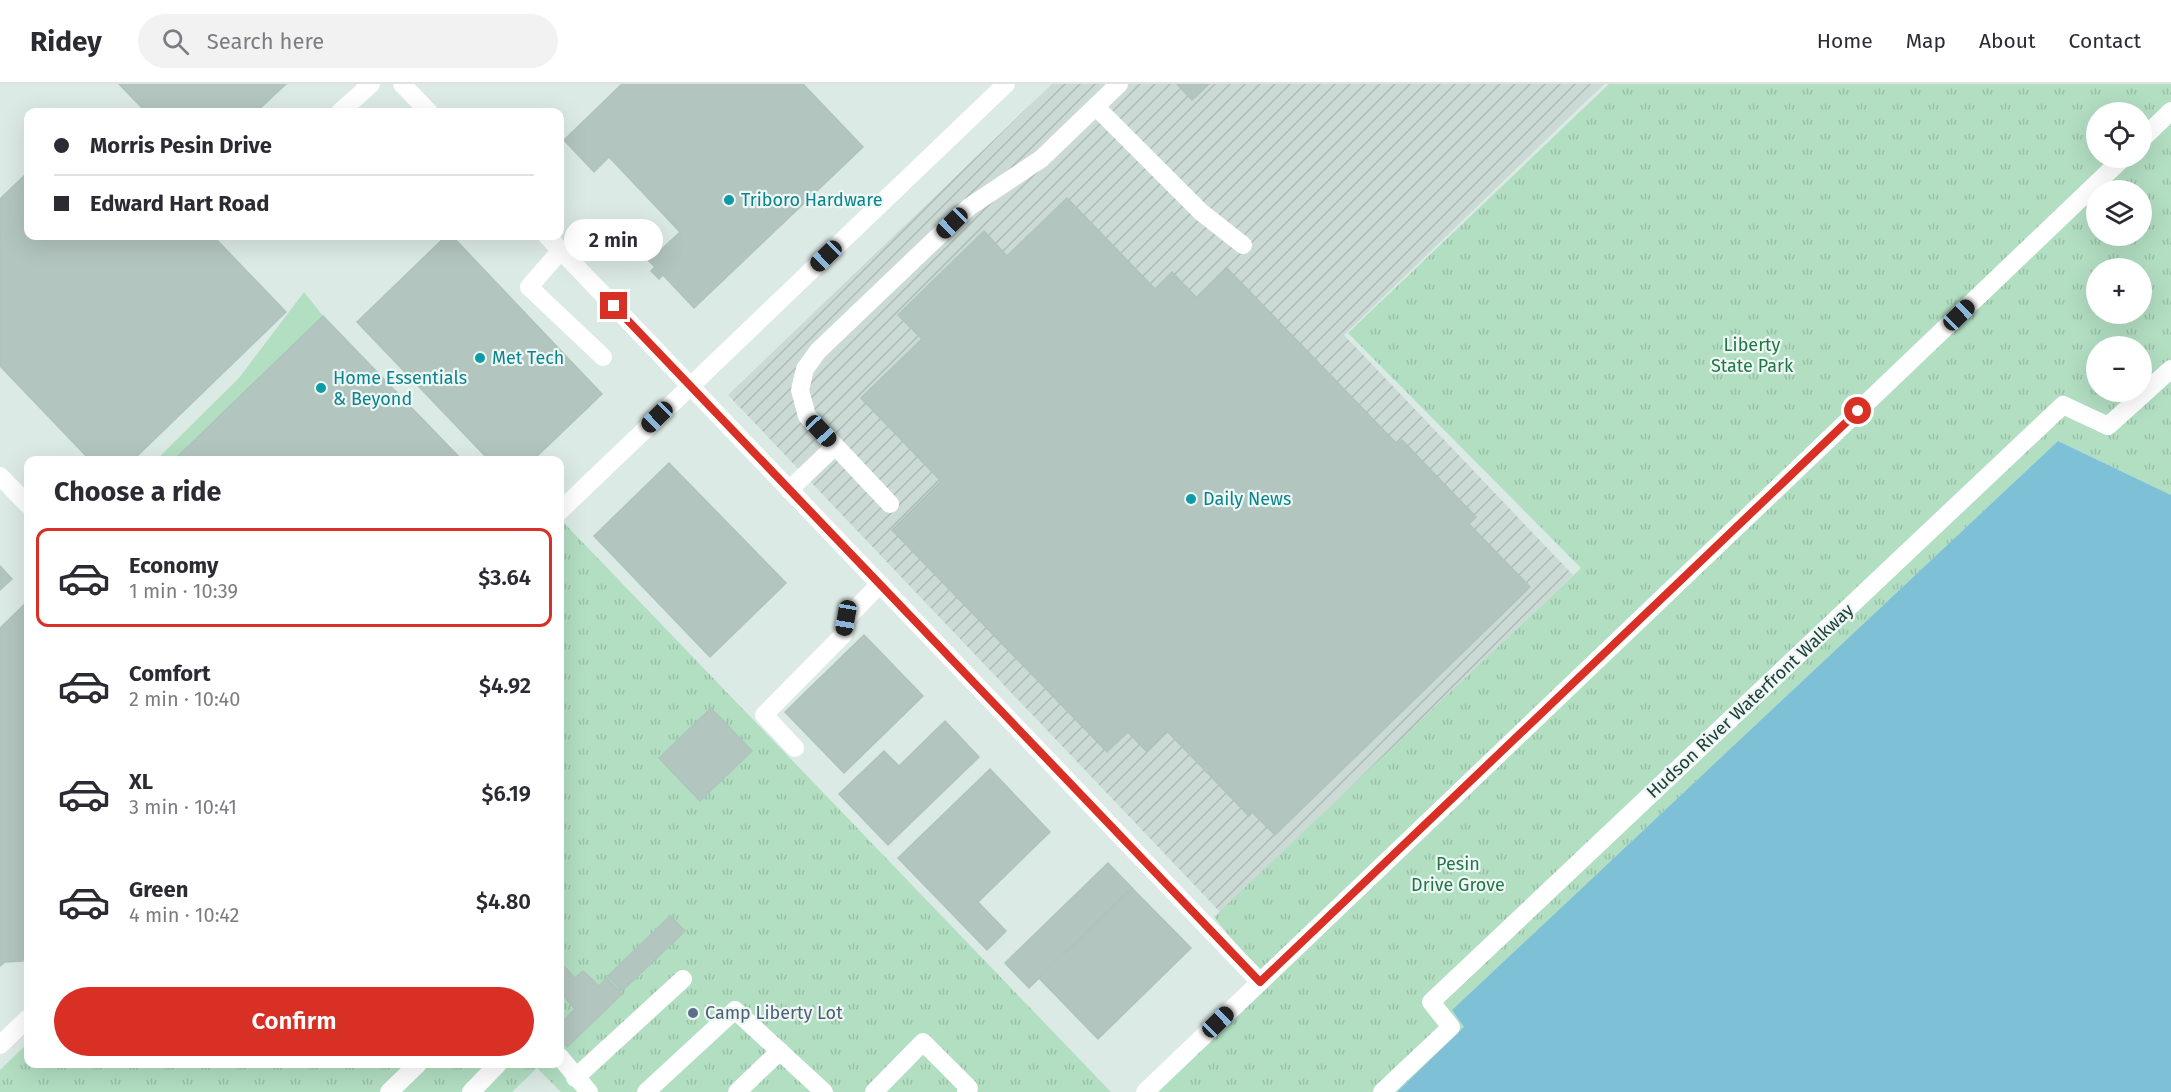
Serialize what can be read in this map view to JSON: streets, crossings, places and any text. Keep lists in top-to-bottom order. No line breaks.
{"streets":{"street":["Hudson River Waterfront Walkway"]},"parks":["Liberty State Park","Pesin Drive Grove"],"places":["Triboro Hardware","Met Tech","Home Essentials & Beyond","Daily News","Camp Liberty Lot"],"page":{"header":"Ridey","search":"Search here","nav":["Home","Map","About","Contact"],"map_buttons":["+","−"],"banner":["Morris Pesin Drive","Edward Hart Road"],"bubble":"2 min","heading":"Choose a ride","list":[{"name":"Economy","note":"1 min · 10:39","value":"$3.64"},{"name":"Comfort","note":"2 min · 10:40","value":"$4.92"},{"name":"XL","note":"3 min · 10:41","value":"$6.19"},{"name":"Green","note":"4 min · 10:42","value":"$4.80"}],"buttons":"Confirm"}}
